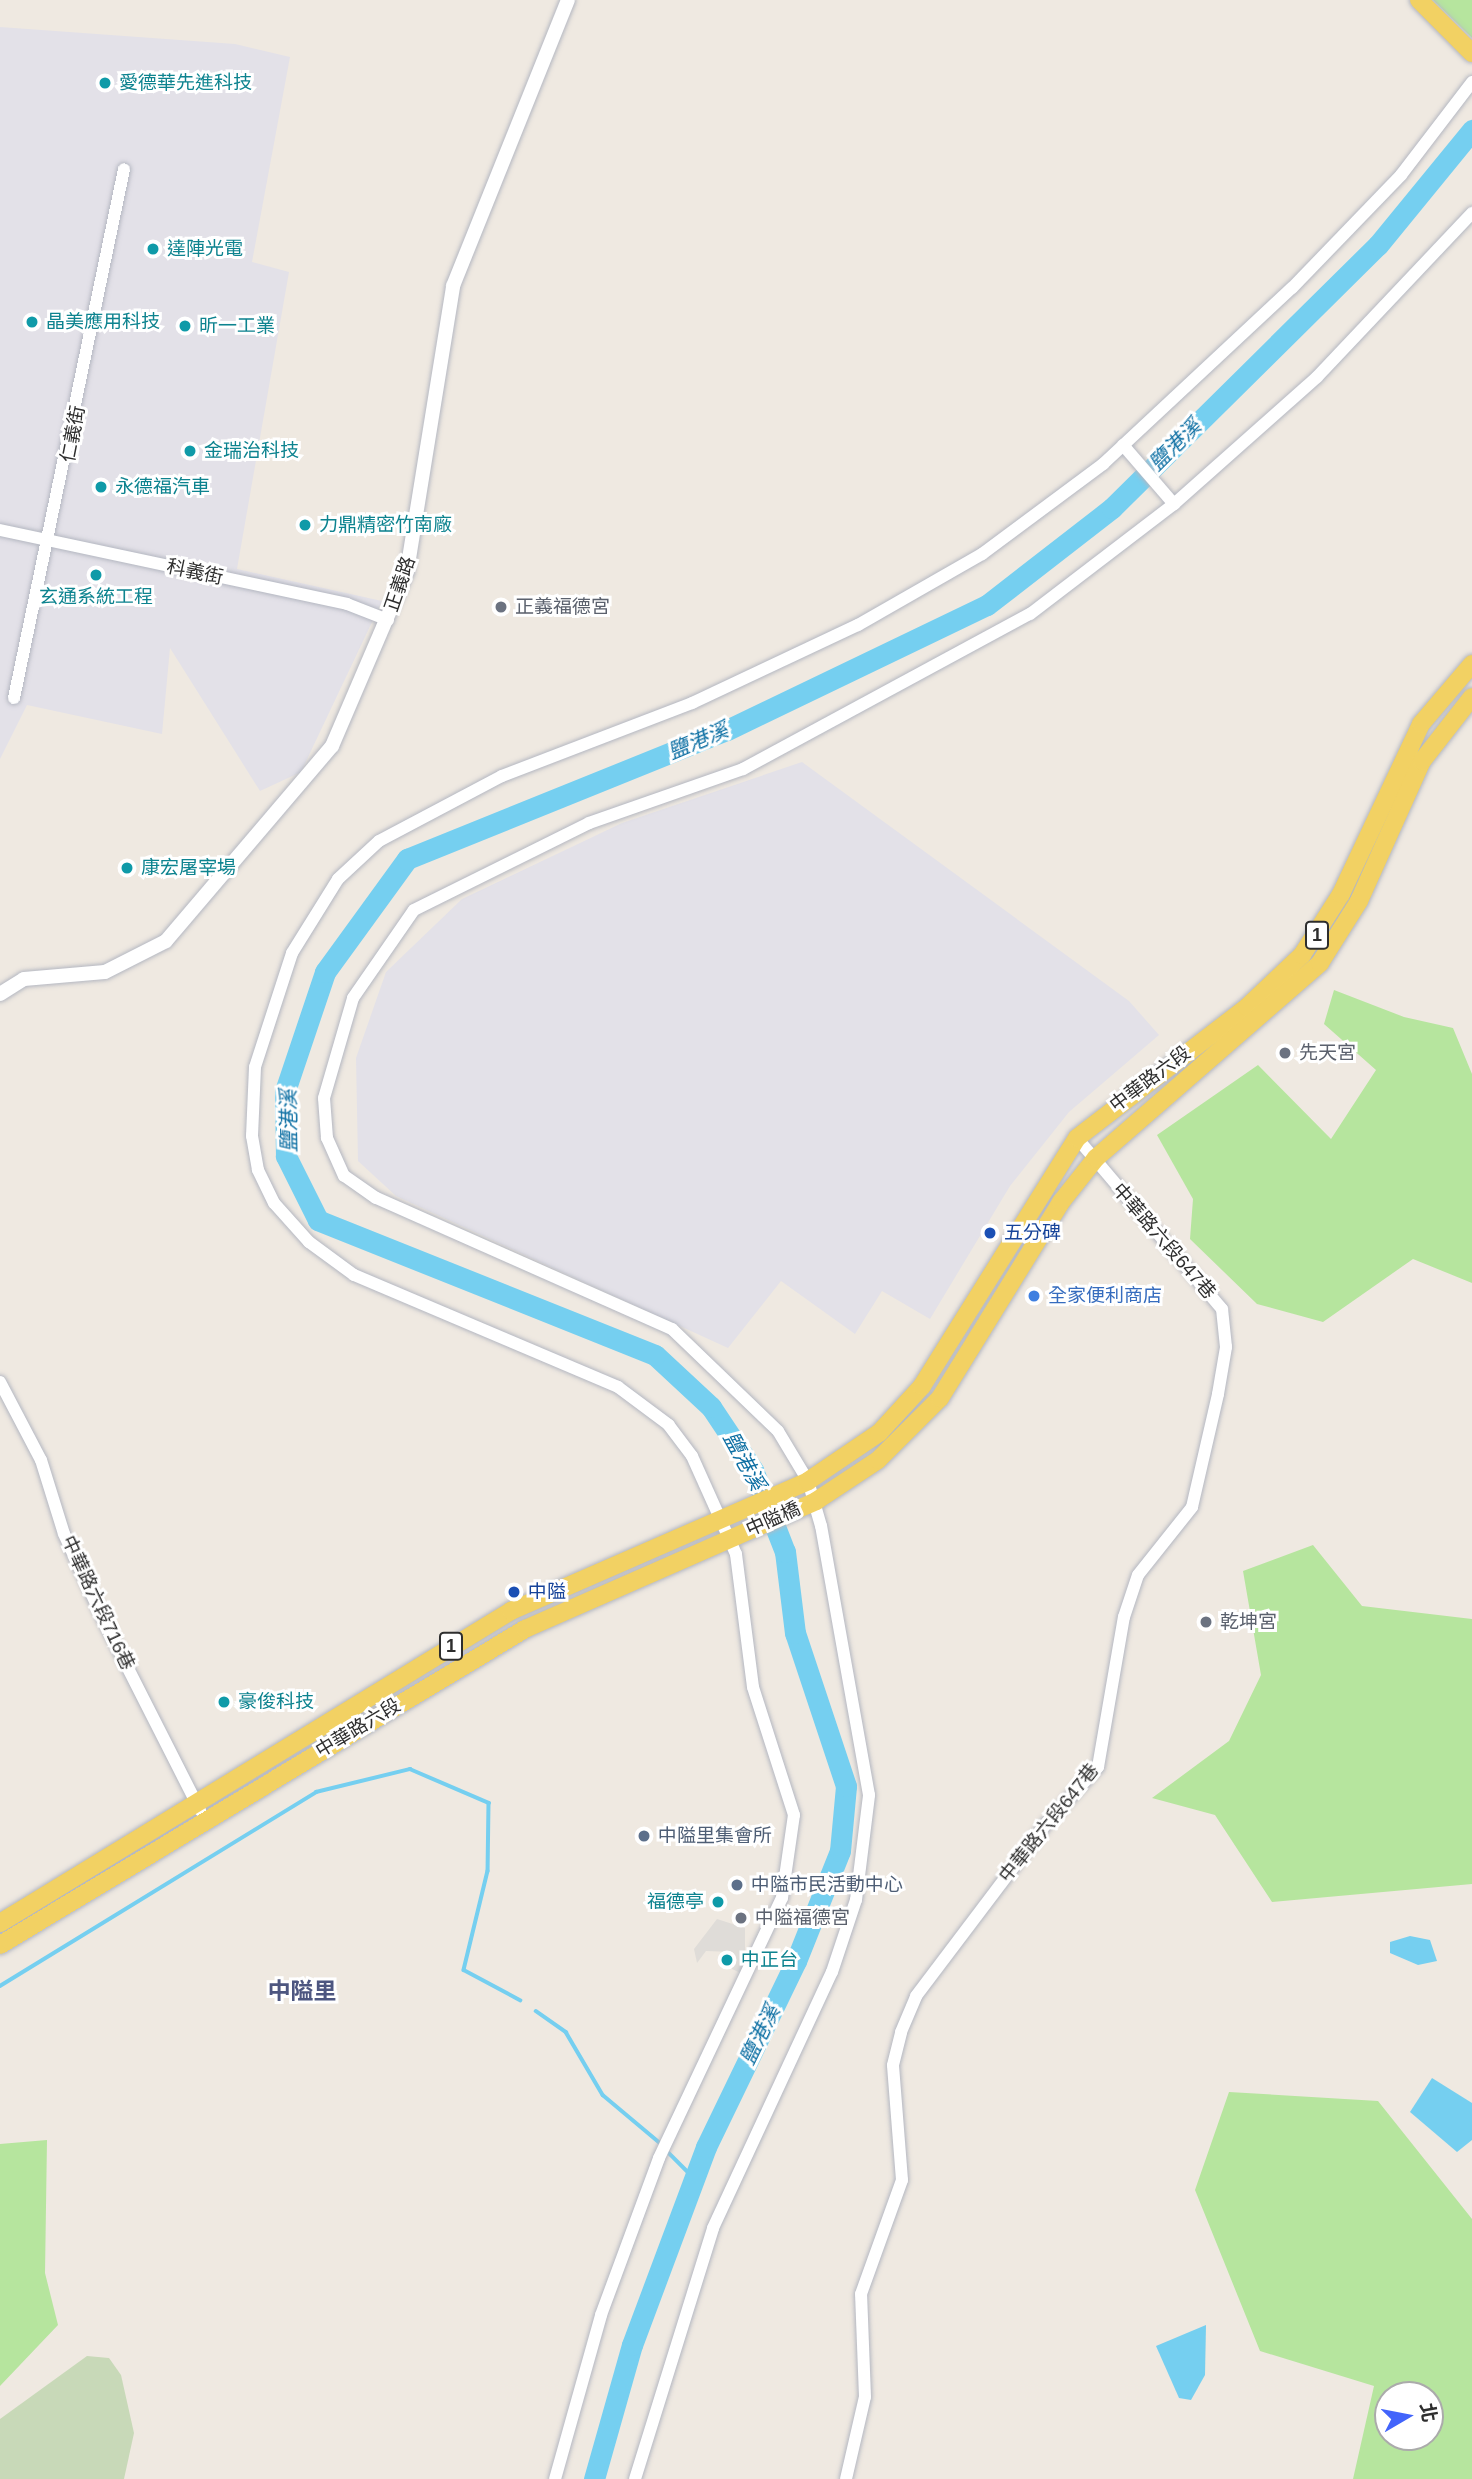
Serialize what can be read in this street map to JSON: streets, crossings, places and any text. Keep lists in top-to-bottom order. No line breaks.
{"streets":{"main road":["1","中華路六段","中隘橋"],"street":["仁義街","科義街","正義路","中華路六段647巷","中華路六段716巷"]},"crossings":[["仁義街","科義街"],["科義街","正義路"],["中華路六段","中華路六段647巷"],["中華路六段","中隘橋"],["中華路六段","中華路六段716巷"]],"districts":["中隘里"],"water":["鹽港溪"],"places":["愛德華先進科技","達陣光電","晶美應用科技","昕一工業","金瑞治科技","永德福汽車","力鼎精密竹南廠","玄通系統工程","正義福德宮","康宏屠宰場","先天宮","五分碑","全家便利商店","中隘","乾坤宮","豪俊科技","中隘里集會所","中隘市民活動中心","福德亭","中隘福德宮","中正台"],"north":"right"}
